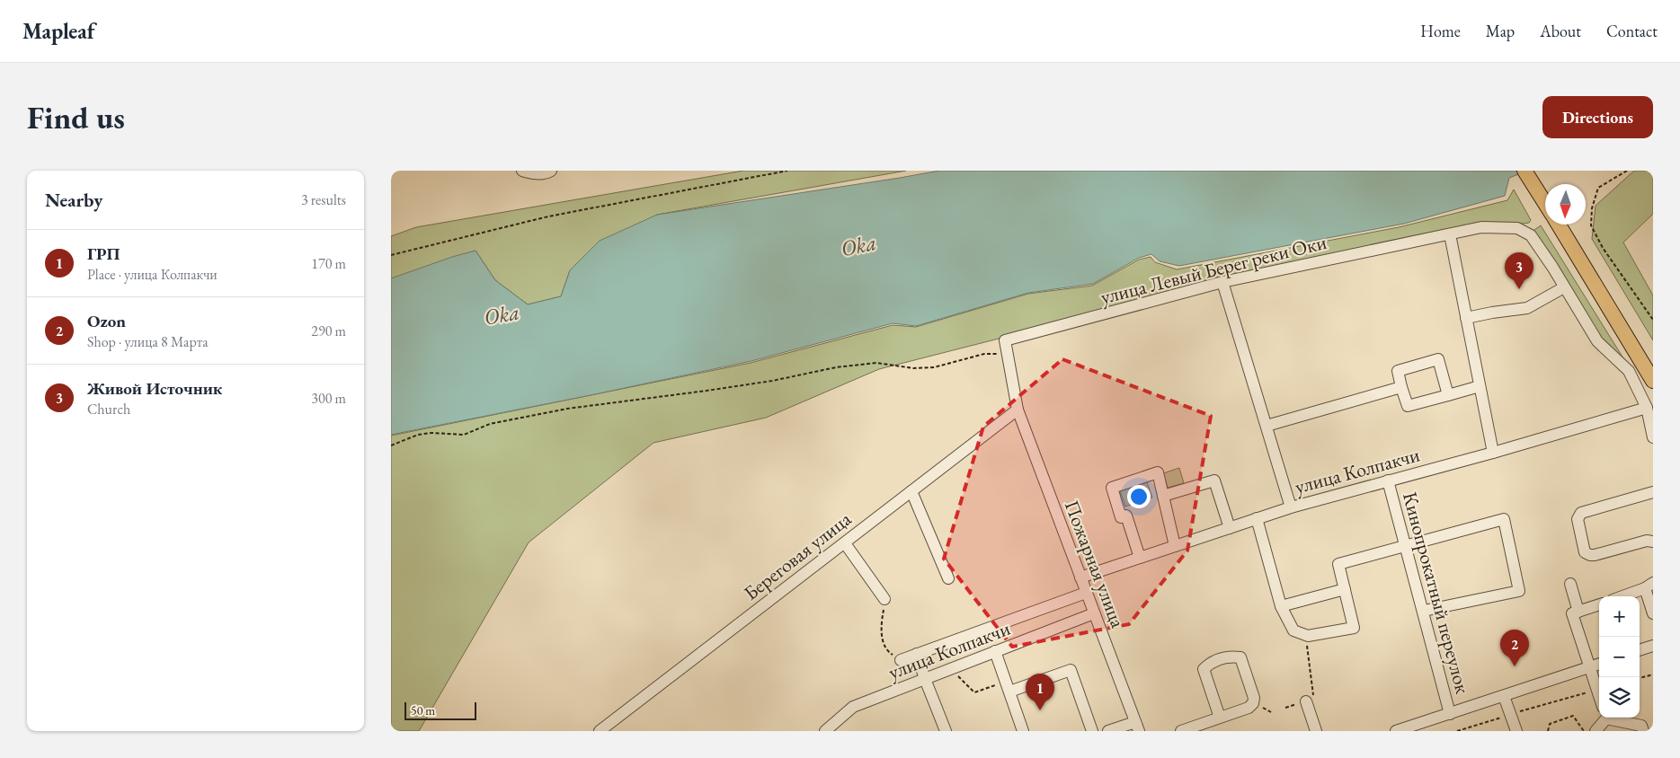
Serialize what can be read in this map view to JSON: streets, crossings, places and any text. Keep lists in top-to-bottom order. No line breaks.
{"streets":{"street":["улица Левый Берег реки Оки","улица Колпакчи","Береговая улица","Пожарная улица","Кинопрокатный переулок"]},"crossings":[["улица Левый Берег реки Оки","улица Колпакчи"],["улица Левый Берег реки Оки","Береговая улица"],["улица Левый Берег реки Оки","Пожарная улица"],["улица Колпакчи","Пожарная улица"],["улица Колпакчи","Кинопрокатный переулок"],["Береговая улица","Пожарная улица"]],"water":["Oka"],"scale_bar":"50 m","north":"bottom","page":{"header":"Mapleaf","nav":["Home","Map","About","Contact"],"buttons":"Directions","title":"Find us","heading":["Nearby","3 results"],"list":[{"mark":"1","name":"ГРП","note":"Place · улица Колпакчи","value":"170 m"},{"mark":"2","name":"Ozon","note":"Shop · улица 8 Марта","value":"290 m"},{"mark":"3","name":"Живой Источник","note":"Church","value":"300 m"}],"pins":["3","2","1"],"map_buttons":["+","−"],"scale":"50 m"}}
